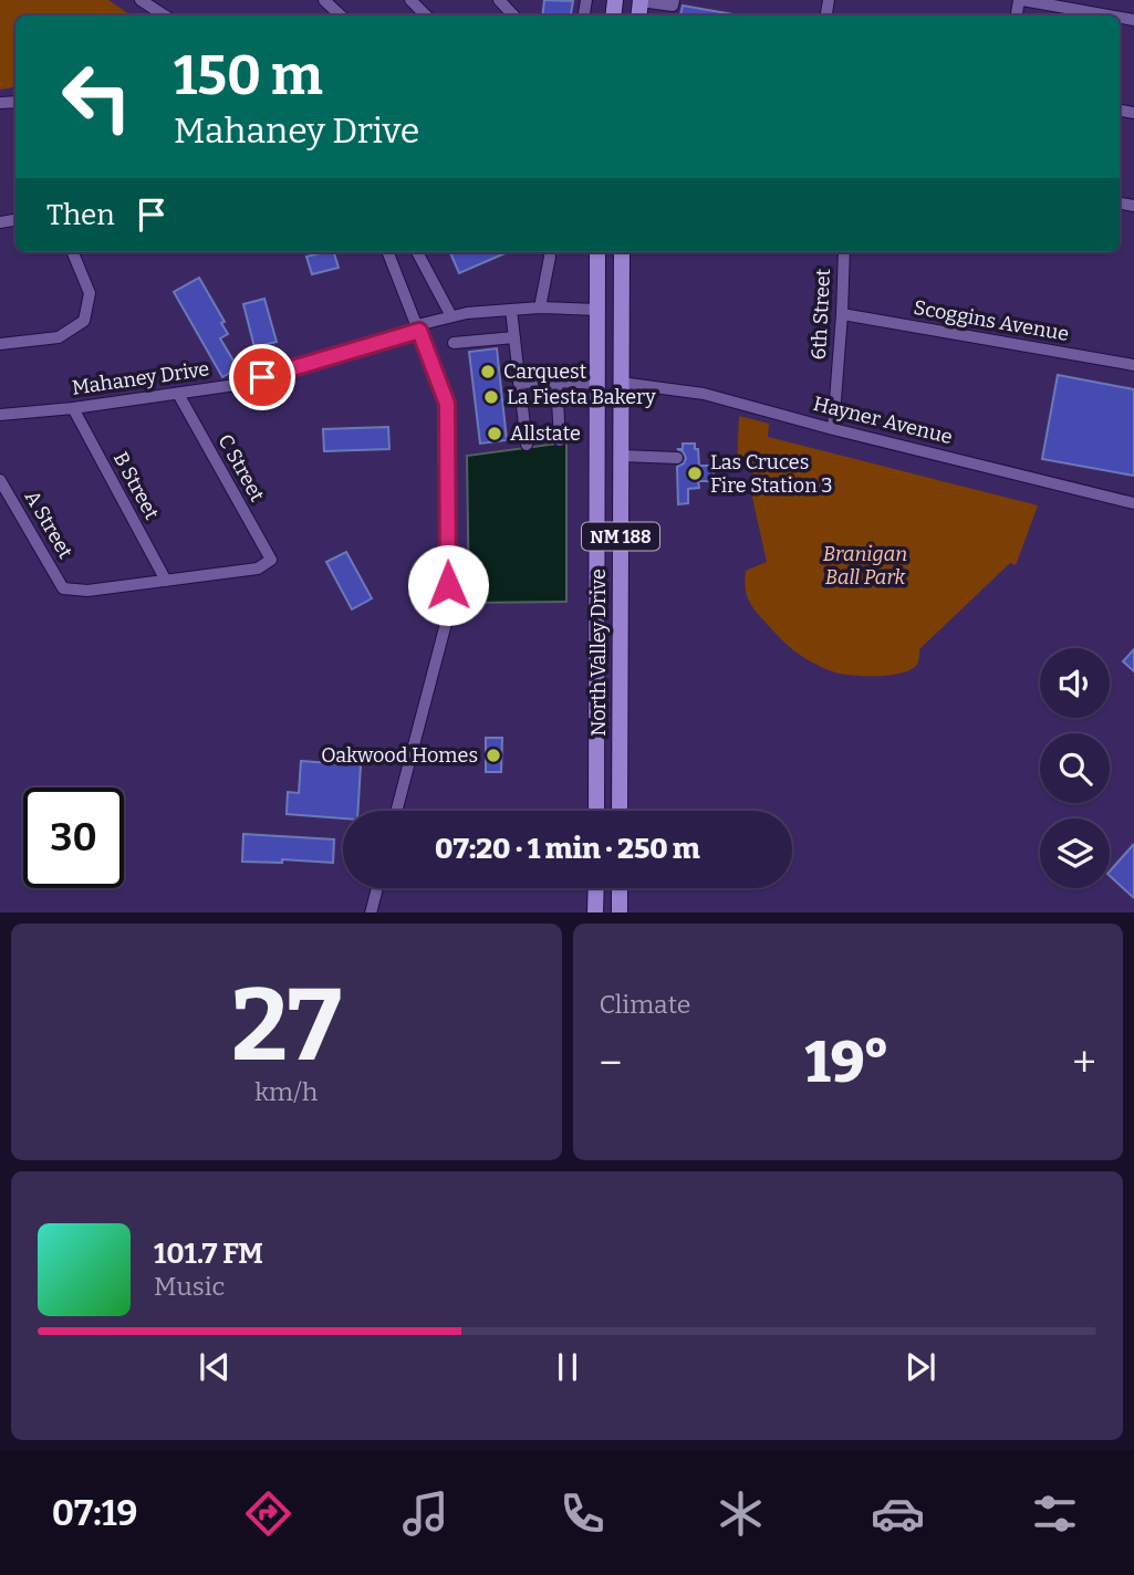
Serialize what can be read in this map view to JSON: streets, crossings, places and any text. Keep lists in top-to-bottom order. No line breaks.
{"streets":{"main road":["NM 188","North Valley Drive"],"street":["6th Street","Scoggins Avenue","Mahaney Drive","Hayner Avenue","C Street","B Street","A Street"]},"crossings":[["6th Street","Scoggins Avenue"],["6th Street","Hayner Avenue"],["Mahaney Drive","C Street"],["Mahaney Drive","B Street"],["Mahaney Drive","North Valley Drive"],["Hayner Avenue","North Valley Drive"],["C Street","B Street"],["C Street","A Street"],["B Street","A Street"]],"parks":["Branigan Ball Park"],"places":["Carquest","La Fiesta Bakery","Allstate","Las Cruces Fire Station 3","Oakwood Homes"],"page":{"turn":["150 m","Mahaney Drive"],"then":"Then","limit":"30","trip":"07:20 · 1 min · 250 m","tile":[["27","km/h"],"Climate"],"heat":["−","19°","+"],"song":["101.7 FM","Music"],"tabs":"07:19"}}
